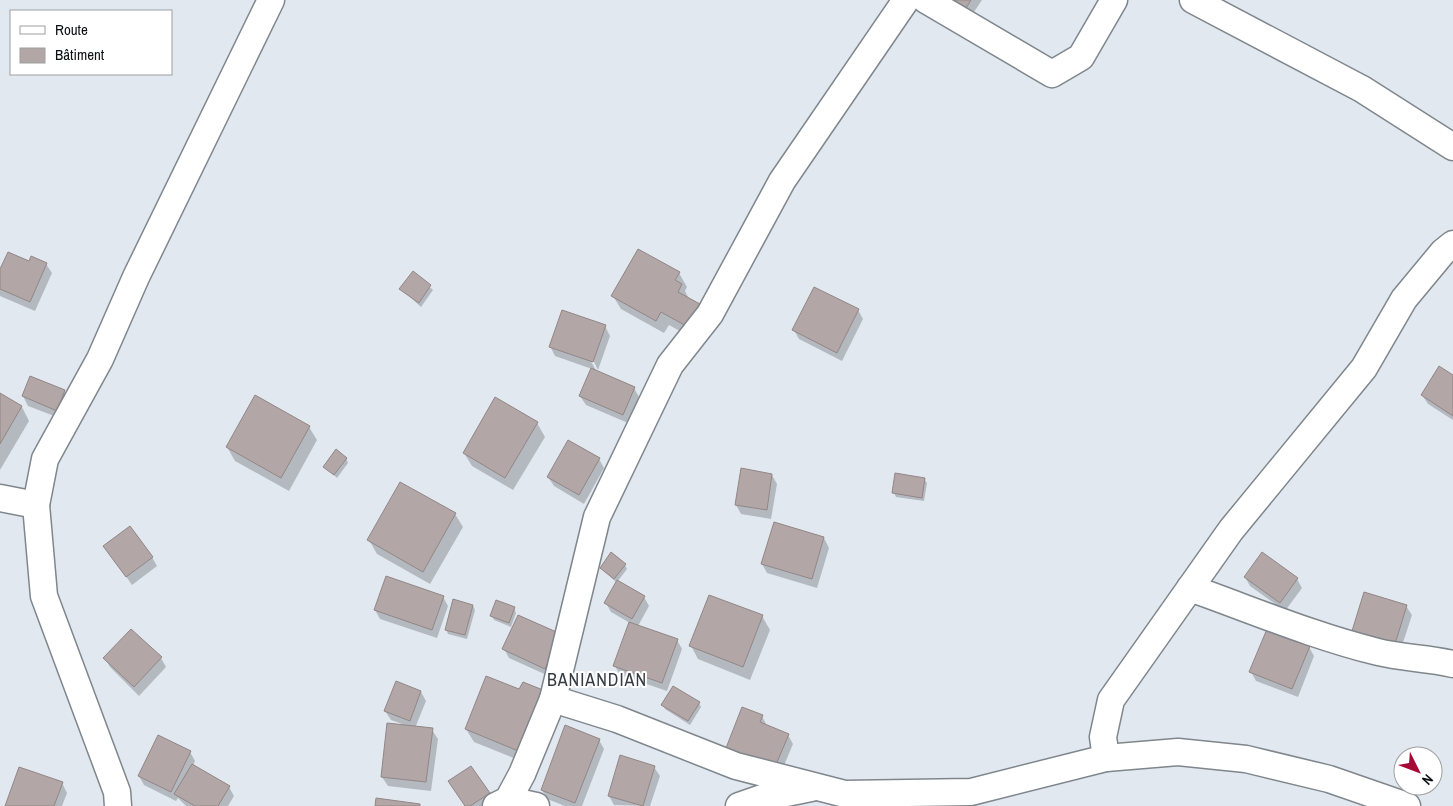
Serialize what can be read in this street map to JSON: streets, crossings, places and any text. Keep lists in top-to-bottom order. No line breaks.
{"districts":["BANIANDIAN"],"legend":["Route","Bâtiment"],"north":"bottom right"}
